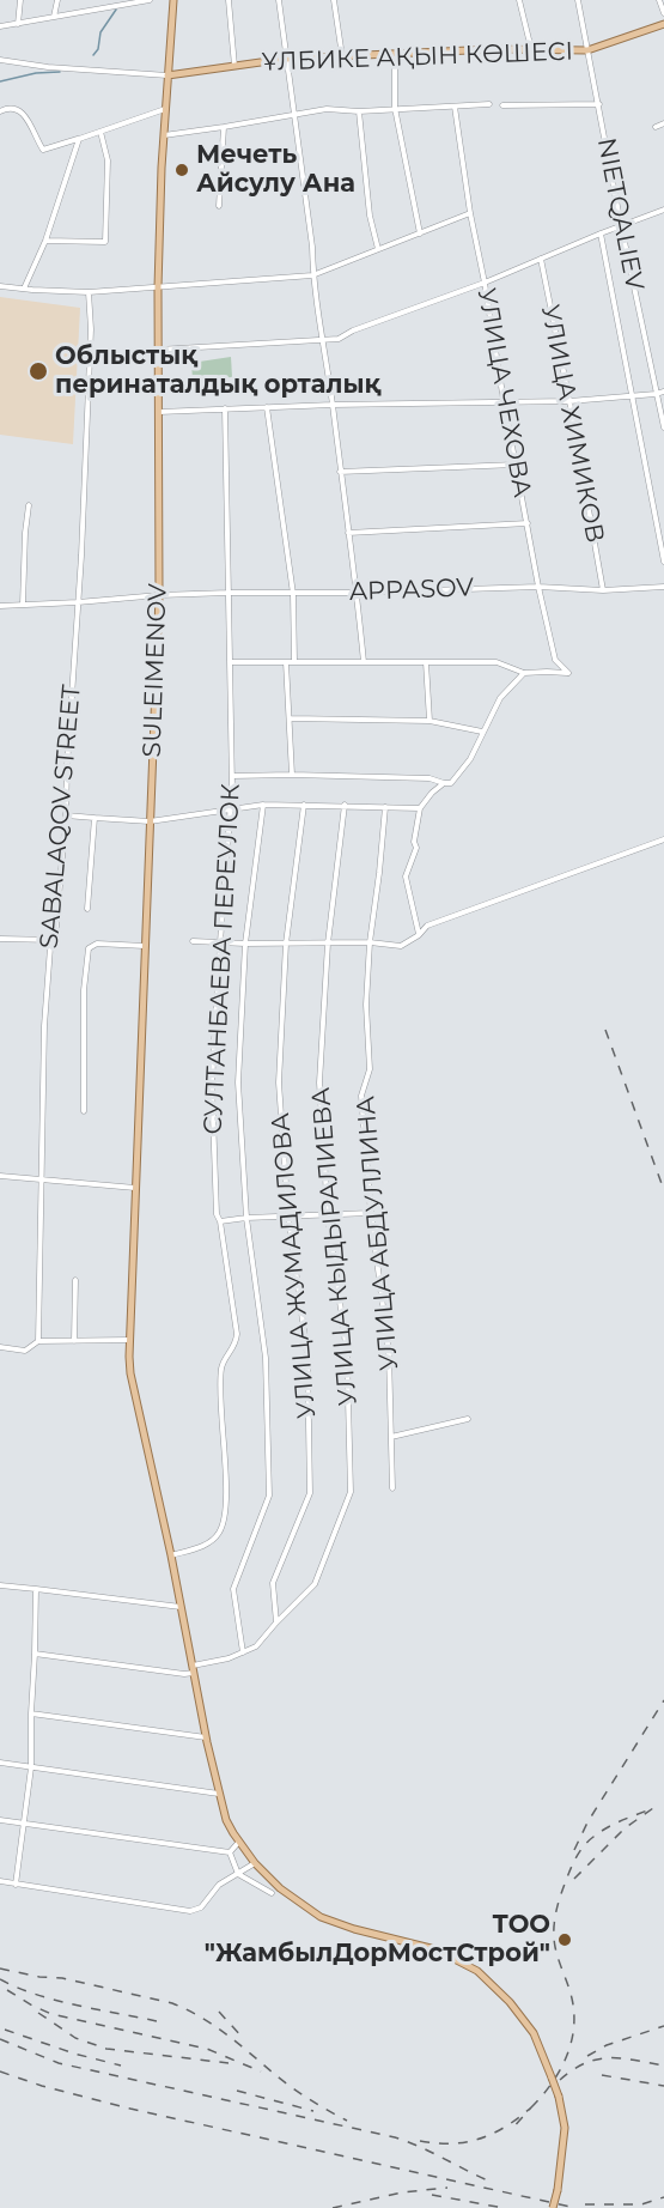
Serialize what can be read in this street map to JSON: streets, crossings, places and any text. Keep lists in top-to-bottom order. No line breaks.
{"streets":{"main road":["ҰЛБИКЕ АҚЫН КӨШЕСІ","SULEIMENOV"],"street":["NIETQALIEV","УЛИЦА ЧЕХОВА","УЛИЦА ХИМИКОВ","APPASOV","SABALAQOV STREET","СУЛТАНБАЕВА ПЕРЕУЛОК","УЛИЦА АБДУЛЛИНА","УЛИЦА КЫДЫРАЛИЕВА","УЛИЦА ЖУМАДИЛОВА"]},"crossings":[["ҰЛБИКЕ АҚЫН КӨШЕСІ","NIETQALIEV"],["ҰЛБИКЕ АҚЫН КӨШЕСІ","SULEIMENOV"],["УЛИЦА ЧЕХОВА","APPASOV"],["УЛИЦА ХИМИКОВ","APPASOV"],["APPASOV","SULEIMENOV"],["APPASOV","SABALAQOV STREET"],["APPASOV","СУЛТАНБАЕВА ПЕРЕУЛОК"],["SULEIMENOV","СУЛТАНБАЕВА ПЕРЕУЛОК"],["УЛИЦА КЫДЫРАЛИЕВА","УЛИЦА ЖУМАДИЛОВА"]],"places":["Мечеть Айсулу Ана","Облыстық перинаталдық орталық","ТОО \"ЖамбылДорМостСтрой\""]}
